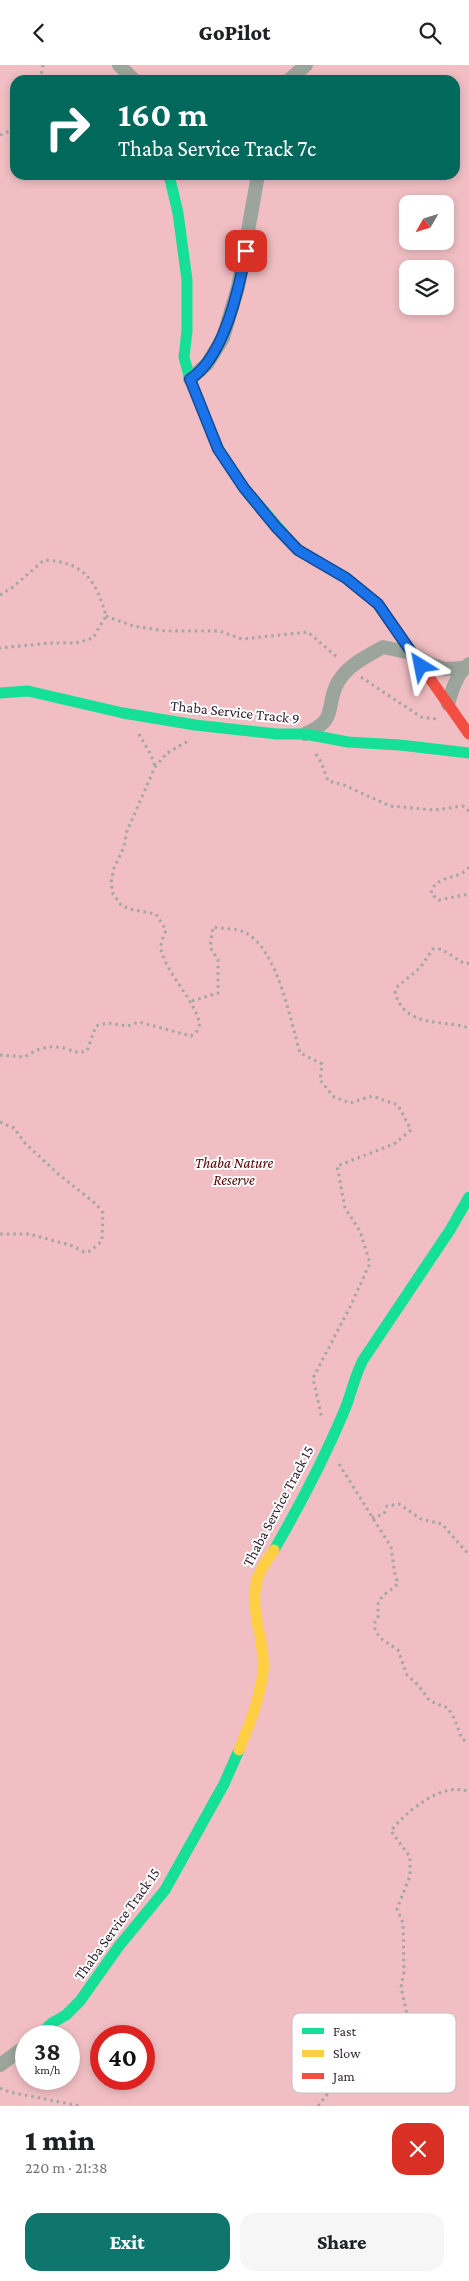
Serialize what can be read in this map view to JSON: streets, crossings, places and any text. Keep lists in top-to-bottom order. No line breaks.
{"streets":{"street":["Thaba Service Track 9","Thaba Service Track 15"]},"parks":["Thaba Nature Reserve"],"legend":["Fast","Slow","Jam"],"north":"bottom left","page":{"header":"GoPilot","turn":["160 m","Thaba Service Track 7c"],"speed":"38 km/h","limit":"40","heading":["1 min","220 m · 21:38"],"buttons":["Exit","Share"]}}
